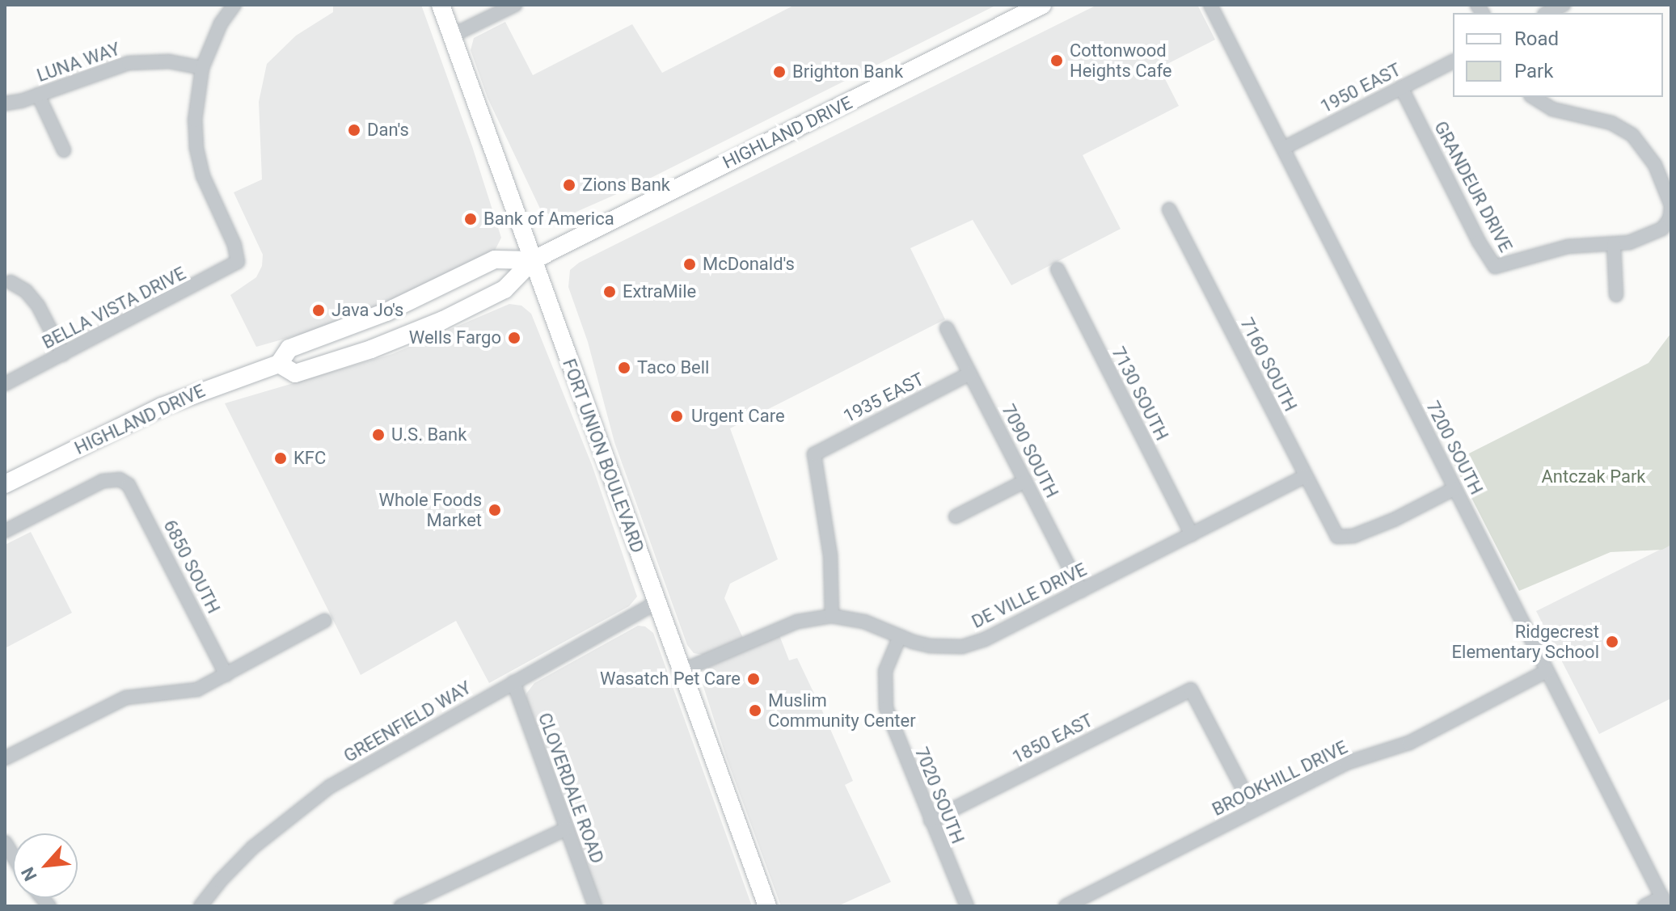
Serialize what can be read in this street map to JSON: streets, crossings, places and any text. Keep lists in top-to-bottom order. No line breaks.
{"streets":{"main road":["HIGHLAND DRIVE","FORT UNION BOULEVARD"],"street":["LUNA WAY","1950 EAST","GRANDEUR DRIVE","BELLA VISTA DRIVE","7160 SOUTH","7130 SOUTH","1935 EAST","7200 SOUTH","7090 SOUTH","6850 SOUTH","DE VILLE DRIVE","GREENFIELD WAY","1850 EAST","BROOKHILL DRIVE","CLOVERDALE ROAD","7020 SOUTH"]},"crossings":[["LUNA WAY","BELLA VISTA DRIVE"],["1950 EAST","GRANDEUR DRIVE"],["1950 EAST","7200 SOUTH"],["HIGHLAND DRIVE","FORT UNION BOULEVARD"],["7160 SOUTH","7200 SOUTH"],["7160 SOUTH","DE VILLE DRIVE"],["7130 SOUTH","DE VILLE DRIVE"],["1935 EAST","7090 SOUTH"],["1935 EAST","DE VILLE DRIVE"],["7200 SOUTH","BROOKHILL DRIVE"],["7090 SOUTH","DE VILLE DRIVE"],["FORT UNION BOULEVARD","DE VILLE DRIVE"],["FORT UNION BOULEVARD","GREENFIELD WAY"],["DE VILLE DRIVE","7020 SOUTH"],["GREENFIELD WAY","CLOVERDALE ROAD"],["1850 EAST","BROOKHILL DRIVE"],["1850 EAST","7020 SOUTH"]],"parks":["Antczak Park"],"places":["Cottonwood Heights Cafe","Brighton Bank","Dan's","Zions Bank","Bank of America","McDonald's","ExtraMile","Java Jo's","Wells Fargo","Taco Bell","Urgent Care","U.S. Bank","KFC","Whole Foods Market","Ridgecrest Elementary School","Wasatch Pet Care","Muslim Community Center"],"legend":["Road","Park"],"north":"bottom left"}
